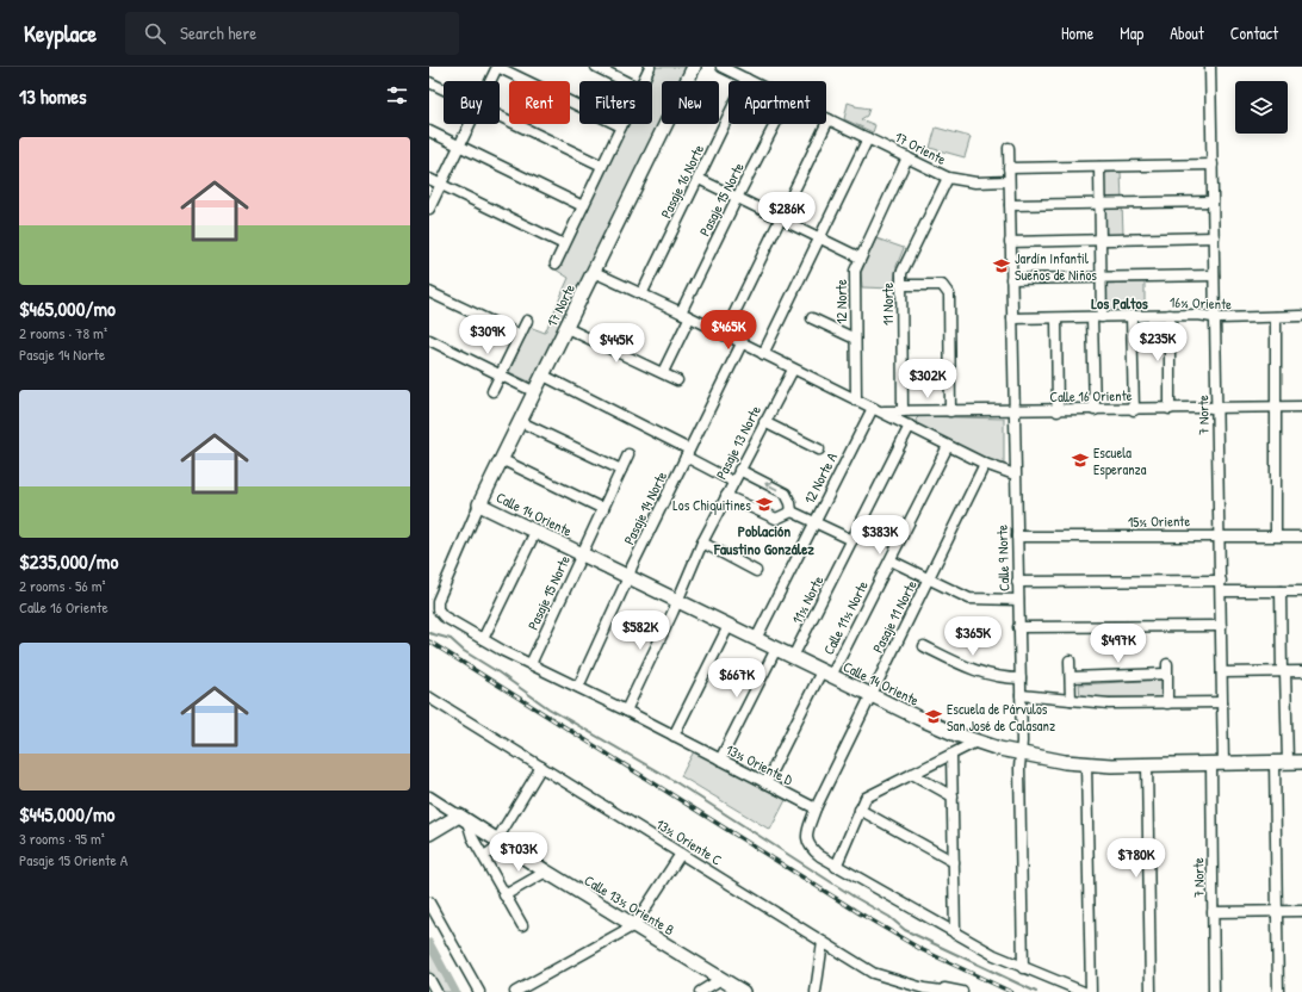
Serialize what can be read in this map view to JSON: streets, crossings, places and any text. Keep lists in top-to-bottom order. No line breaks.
{"streets":{"street":["17 Oriente","Pasaje 16 Norte","Pasaje 15 Norte","12 Norte","16½ Oriente","11 Norte","17 Norte","Calle 16 Oriente","7 Norte","Pasaje 13 Norte","12 Norte A","Pasaje 14 Norte","Calle 14 Oriente","15½ Oriente","Calle 9 Norte","11½ Norte","Pasaje 11 Norte","Calle 11½ Norte","13½ Oriente D","13½ Oriente C","Calle 13½ Oriente B"]},"crossings":[["17 Oriente","Pasaje 16 Norte"],["17 Oriente","12 Norte"],["17 Oriente","11 Norte"],["17 Oriente","Calle 9 Norte"],["Pasaje 16 Norte","Calle 16 Oriente"],["Pasaje 15 Norte","Calle 16 Oriente"],["Pasaje 15 Norte","Calle 14 Oriente"],["Pasaje 15 Norte","13½ Oriente D"],["12 Norte","Calle 16 Oriente"],["16½ Oriente","7 Norte"],["16½ Oriente","Calle 9 Norte"],["11 Norte","Calle 16 Oriente"],["17 Norte","Calle 16 Oriente"],["17 Norte","Calle 14 Oriente"],["17 Norte","13½ Oriente D"],["Calle 16 Oriente","7 Norte"],["Calle 16 Oriente","Pasaje 13 Norte"],["Calle 16 Oriente","12 Norte A"],["Calle 16 Oriente","Pasaje 14 Norte"],["Calle 16 Oriente","Calle 9 Norte"],["Calle 16 Oriente","11½ Norte"],["Calle 16 Oriente","Pasaje 11 Norte"],["Calle 16 Oriente","Calle 11½ Norte"],["7 Norte","Calle 14 Oriente"],["7 Norte","15½ Oriente"],["Pasaje 13 Norte","Calle 14 Oriente"],["Pasaje 13 Norte","13½ Oriente D"],["12 Norte A","Calle 14 Oriente"],["Pasaje 14 Norte","Calle 14 Oriente"],["Pasaje 14 Norte","13½ Oriente D"],["Calle 14 Oriente","Calle 9 Norte"],["Calle 14 Oriente","11½ Norte"],["Calle 14 Oriente","Pasaje 11 Norte"],["Calle 14 Oriente","Calle 11½ Norte"],["15½ Oriente","Calle 9 Norte"],["Pasaje 11 Norte","13½ Oriente D"],["Calle 11½ Norte","13½ Oriente D"]],"districts":["Los Paltos","Población Faustino González"],"places":{"school or university":["Jardín Infantil Sueños de Niños","Escuela Esperanza","Los Chiquitines","Escuela de Párvulos San José de Calasanz"]},"page":{"header":"Keyplace","search":"Search here","nav":["Home","Map","About","Contact"],"heading":"13 homes","chip":["Buy","Rent","Filters","New","Apartment"],"list":[{"name":"$465,000/mo","note":"2 rooms · 78 m² · Pasaje 14 Norte"},{"name":"$235,000/mo","note":"2 rooms · 56 m² · Calle 16 Oriente"},{"name":"$445,000/mo","note":"3 rooms · 95 m² · Pasaje 15 Oriente A"}],"price":["$286K","$465K","$309K","$235K","$445K","$302K","$383K","$582K","$365K","$497K","$667K","$703K","$780K"]}}
